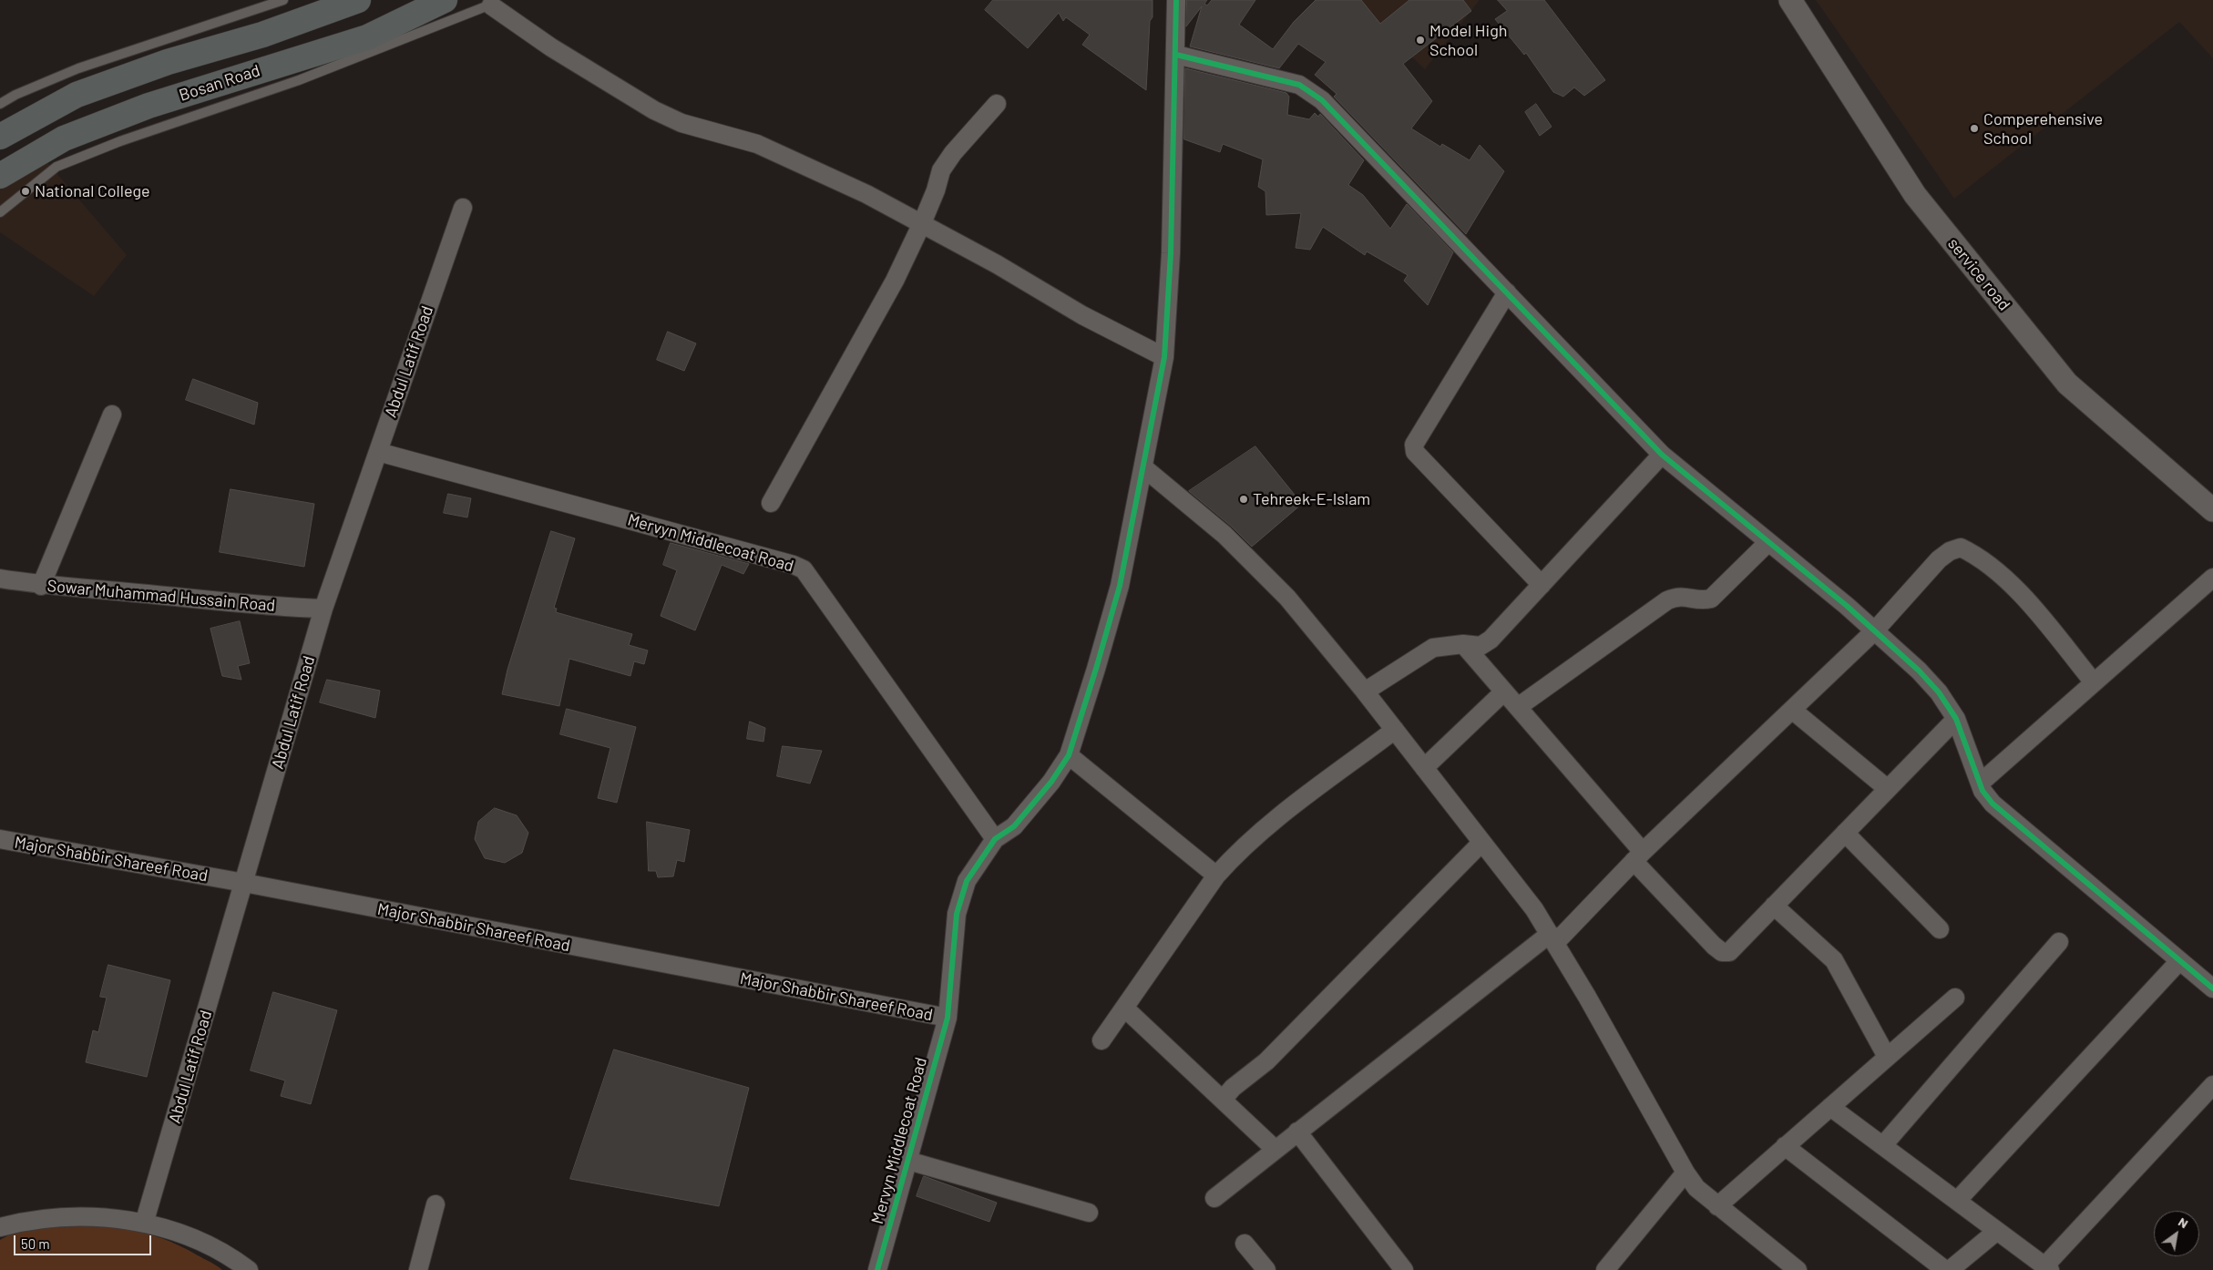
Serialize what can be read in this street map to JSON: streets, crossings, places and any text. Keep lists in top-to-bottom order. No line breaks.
{"streets":{"main road":["Bosan Road"],"street":["service road","Abdul Latif Road","Mervyn Middlecoat Road","Sowar Muhammad Hussain Road","Major Shabbir Shareef Road"]},"crossings":[["Abdul Latif Road","Mervyn Middlecoat Road"],["Abdul Latif Road","Sowar Muhammad Hussain Road"],["Abdul Latif Road","Major Shabbir Shareef Road"],["Mervyn Middlecoat Road","Major Shabbir Shareef Road"]],"places":["Model High School","Comperehensive School","National College","Tehreek-E-Islam"],"scale_bar":"50 m","north":"top right"}
